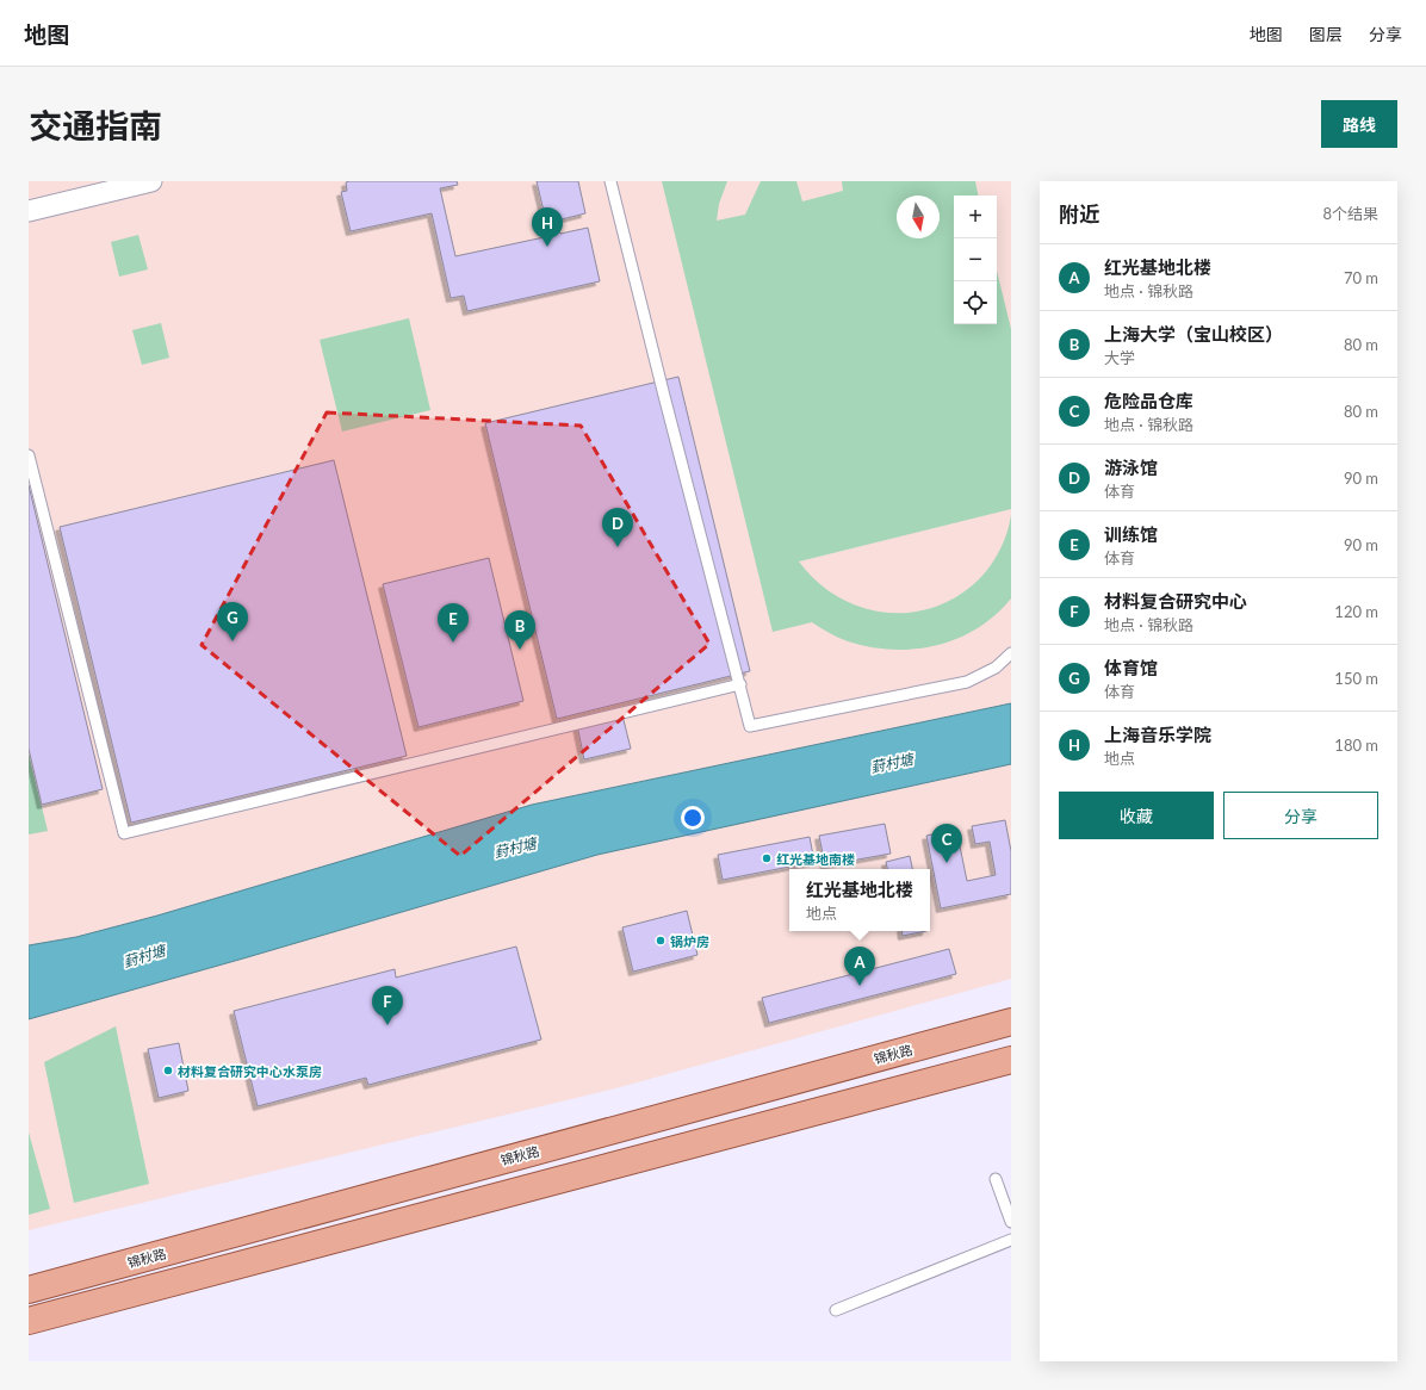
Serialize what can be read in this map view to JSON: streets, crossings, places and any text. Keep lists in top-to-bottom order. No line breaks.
{"streets":{"main road":["锦秋路"]},"water":["葑村塘"],"places":["红光基地南楼","锅炉房","材料复合研究中心水泵房"],"north":"bottom","page":{"header":"地图","nav":["地图","图层","分享"],"title":"交通指南","buttons":["路线",["收藏","分享"]],"heading":["附近","8个结果"],"map_buttons":["+","−"],"pins":["H","D","G","E","B","C","A","F"],"list":[{"mark":"A","name":"红光基地北楼","note":"地点 · 锦秋路","value":"70 m"},{"mark":"B","name":"上海大学（宝山校区）","note":"大学","value":"80 m"},{"mark":"C","name":"危险品仓库","note":"地点 · 锦秋路","value":"80 m"},{"mark":"D","name":"游泳馆","note":"体育","value":"90 m"},{"mark":"E","name":"训练馆","note":"体育","value":"90 m"},{"mark":"F","name":"材料复合研究中心","note":"地点 · 锦秋路","value":"120 m"},{"mark":"G","name":"体育馆","note":"体育","value":"150 m"},{"mark":"H","name":"上海音乐学院","note":"地点","value":"180 m"}],"popup":["红光基地北楼","地点"]}}
